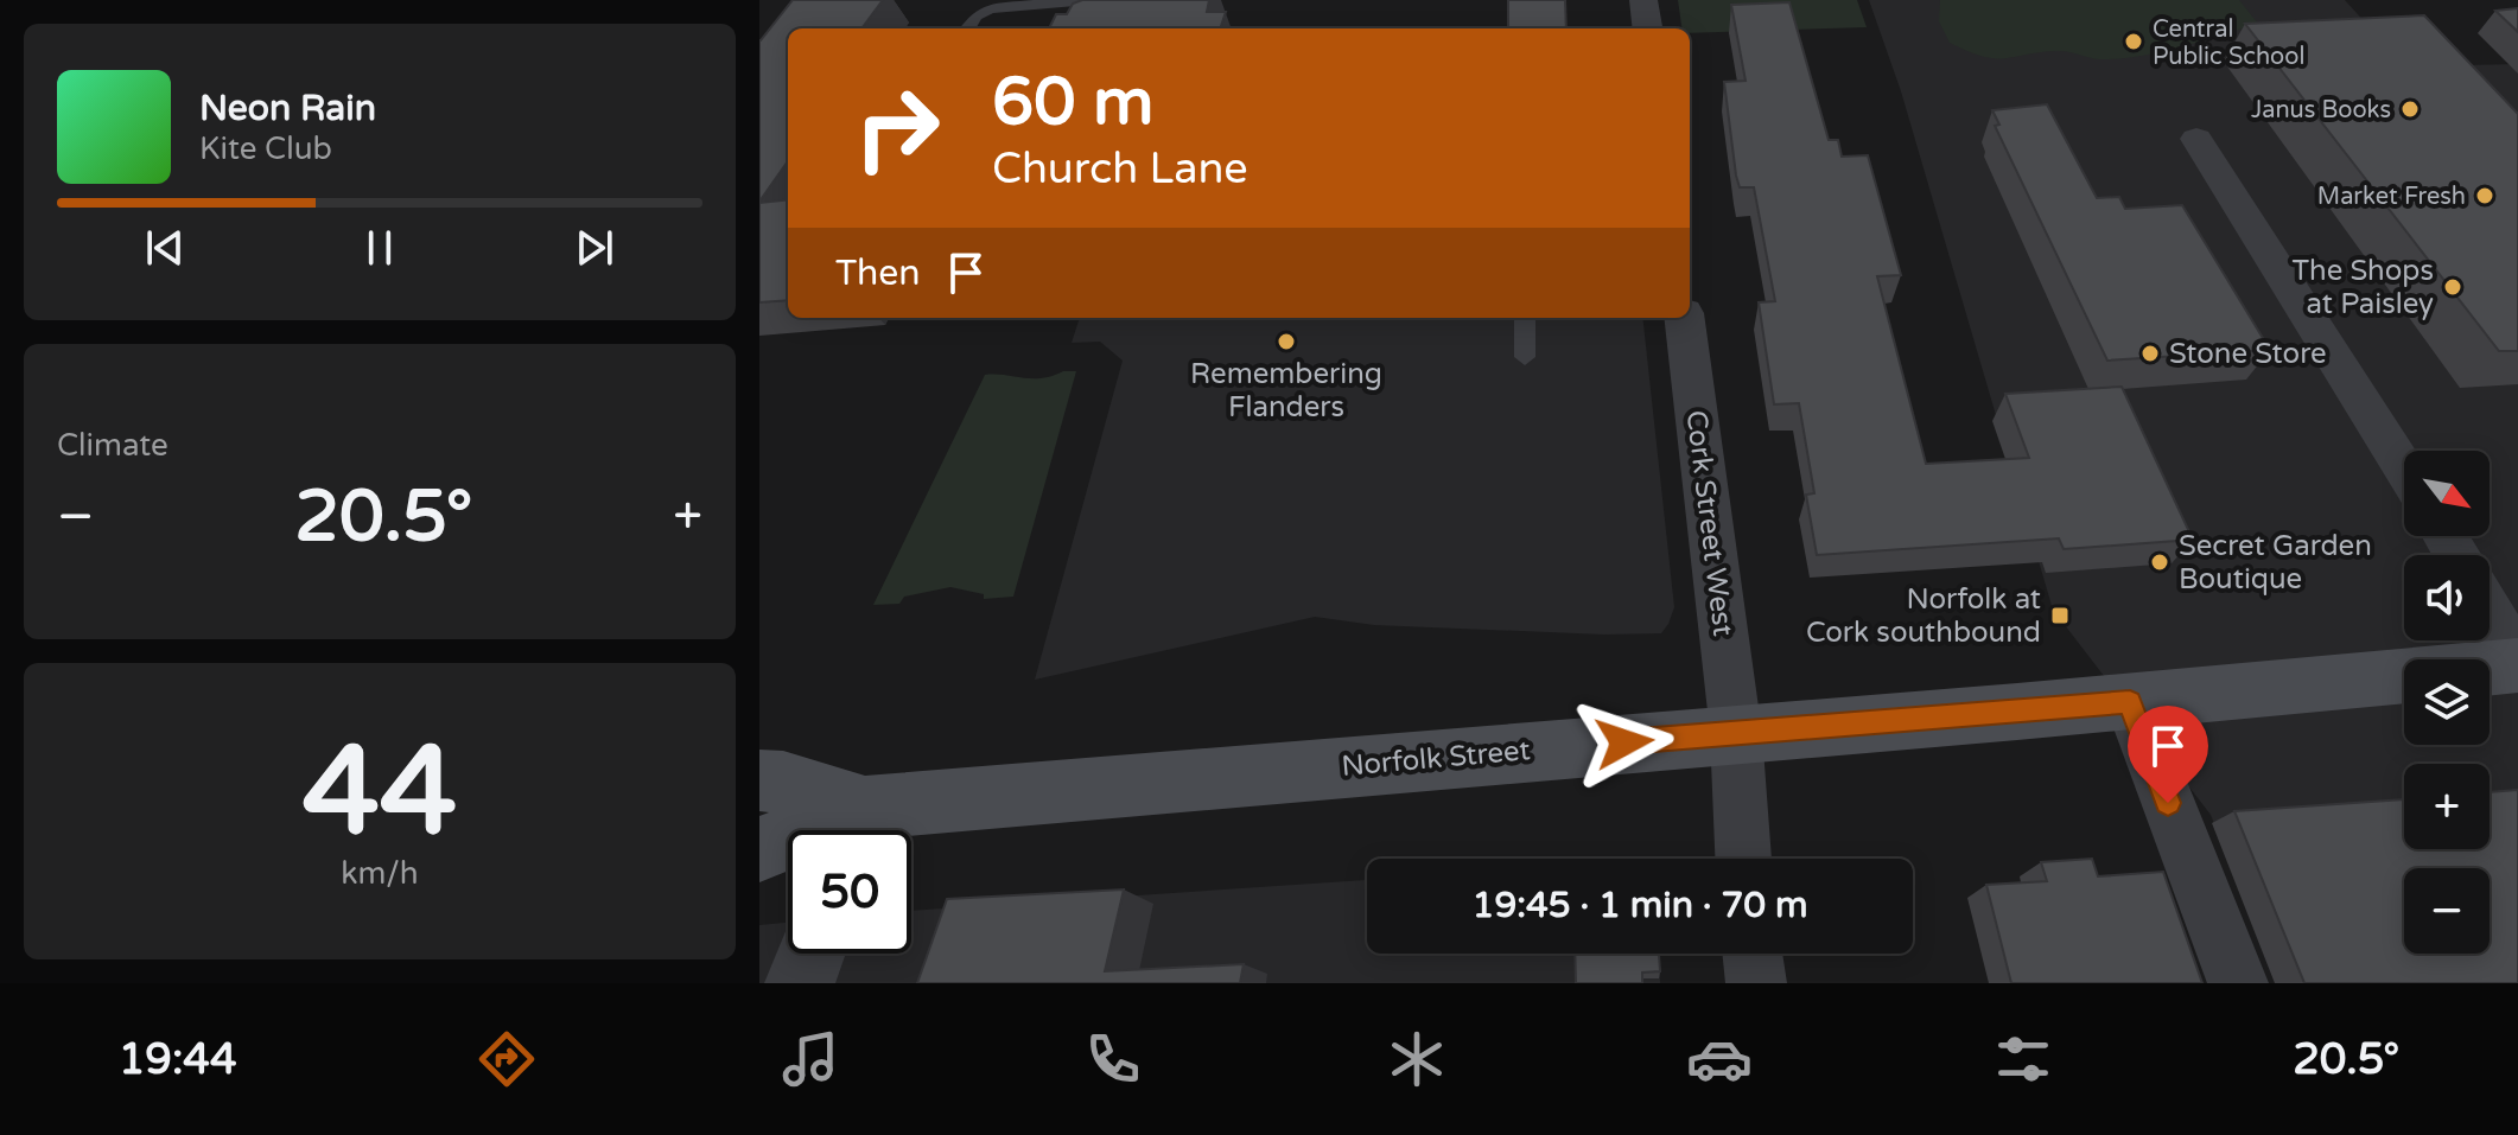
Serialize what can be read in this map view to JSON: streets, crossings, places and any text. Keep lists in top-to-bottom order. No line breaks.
{"streets":{"main road":["Norfolk Street"],"street":["Cork Street West"]},"crossings":[["Cork Street West","Norfolk Street"]],"places":{"other":["Central Public School","Janus Books","Market Fresh","The Shops at Paisley","Remembering Flanders","Stone Store","Secret Garden Boutique"],"transit":["Norfolk at Cork southbound"]},"north":"bottom right","page":{"turn":["60 m","Church Lane"],"song":["Neon Rain","Kite Club"],"then":"Then","tile":["Climate",["44","km/h"]],"map_buttons":["+","−"],"heat":["−","20.5°","+"],"limit":"50","trip":"19:45 · 1 min · 70 m","tabs":["19:44","20.5°"]}}
